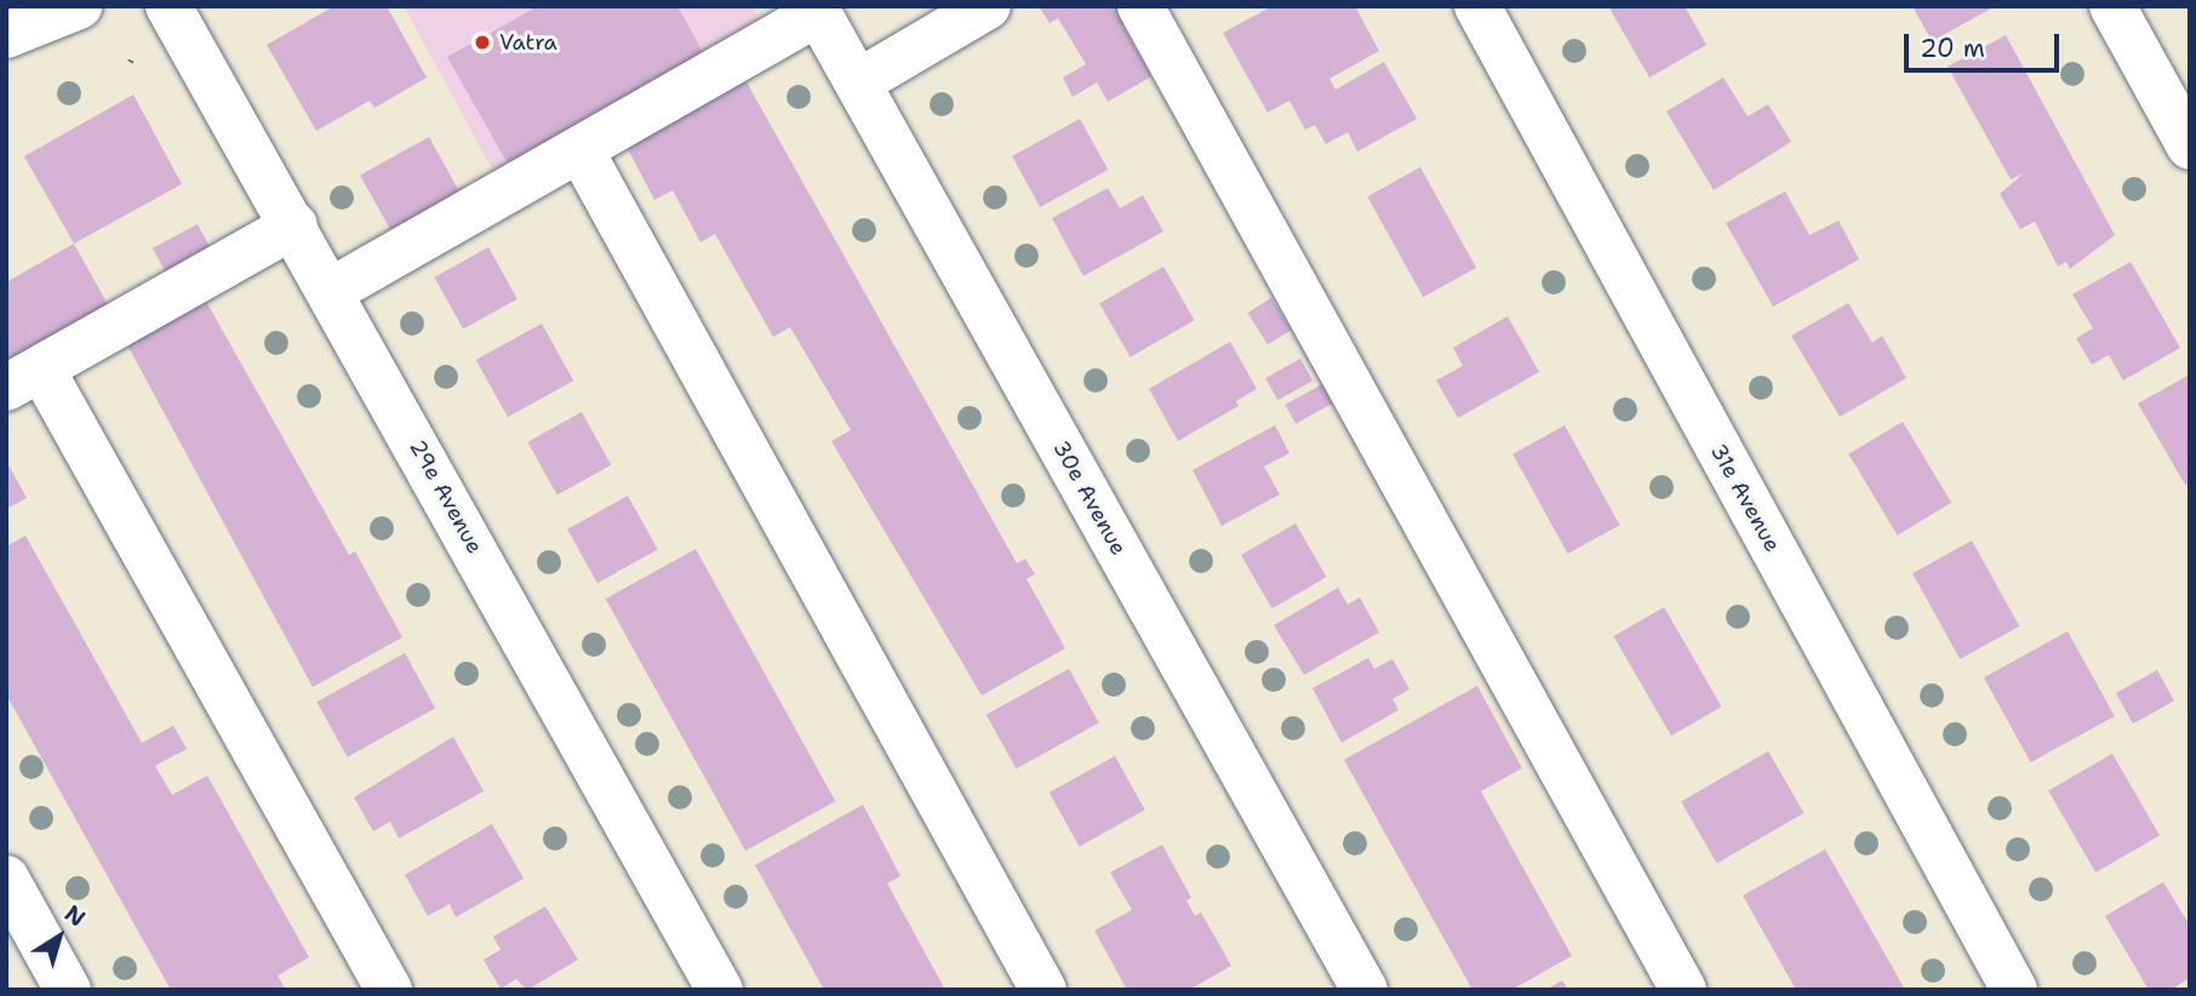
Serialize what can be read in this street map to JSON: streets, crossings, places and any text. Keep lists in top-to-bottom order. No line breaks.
{"streets":{"street":["29e Avenue","30e Avenue","31e Avenue"]},"places":["Vatra"],"scale_bar":"20 m","north":"top right"}
